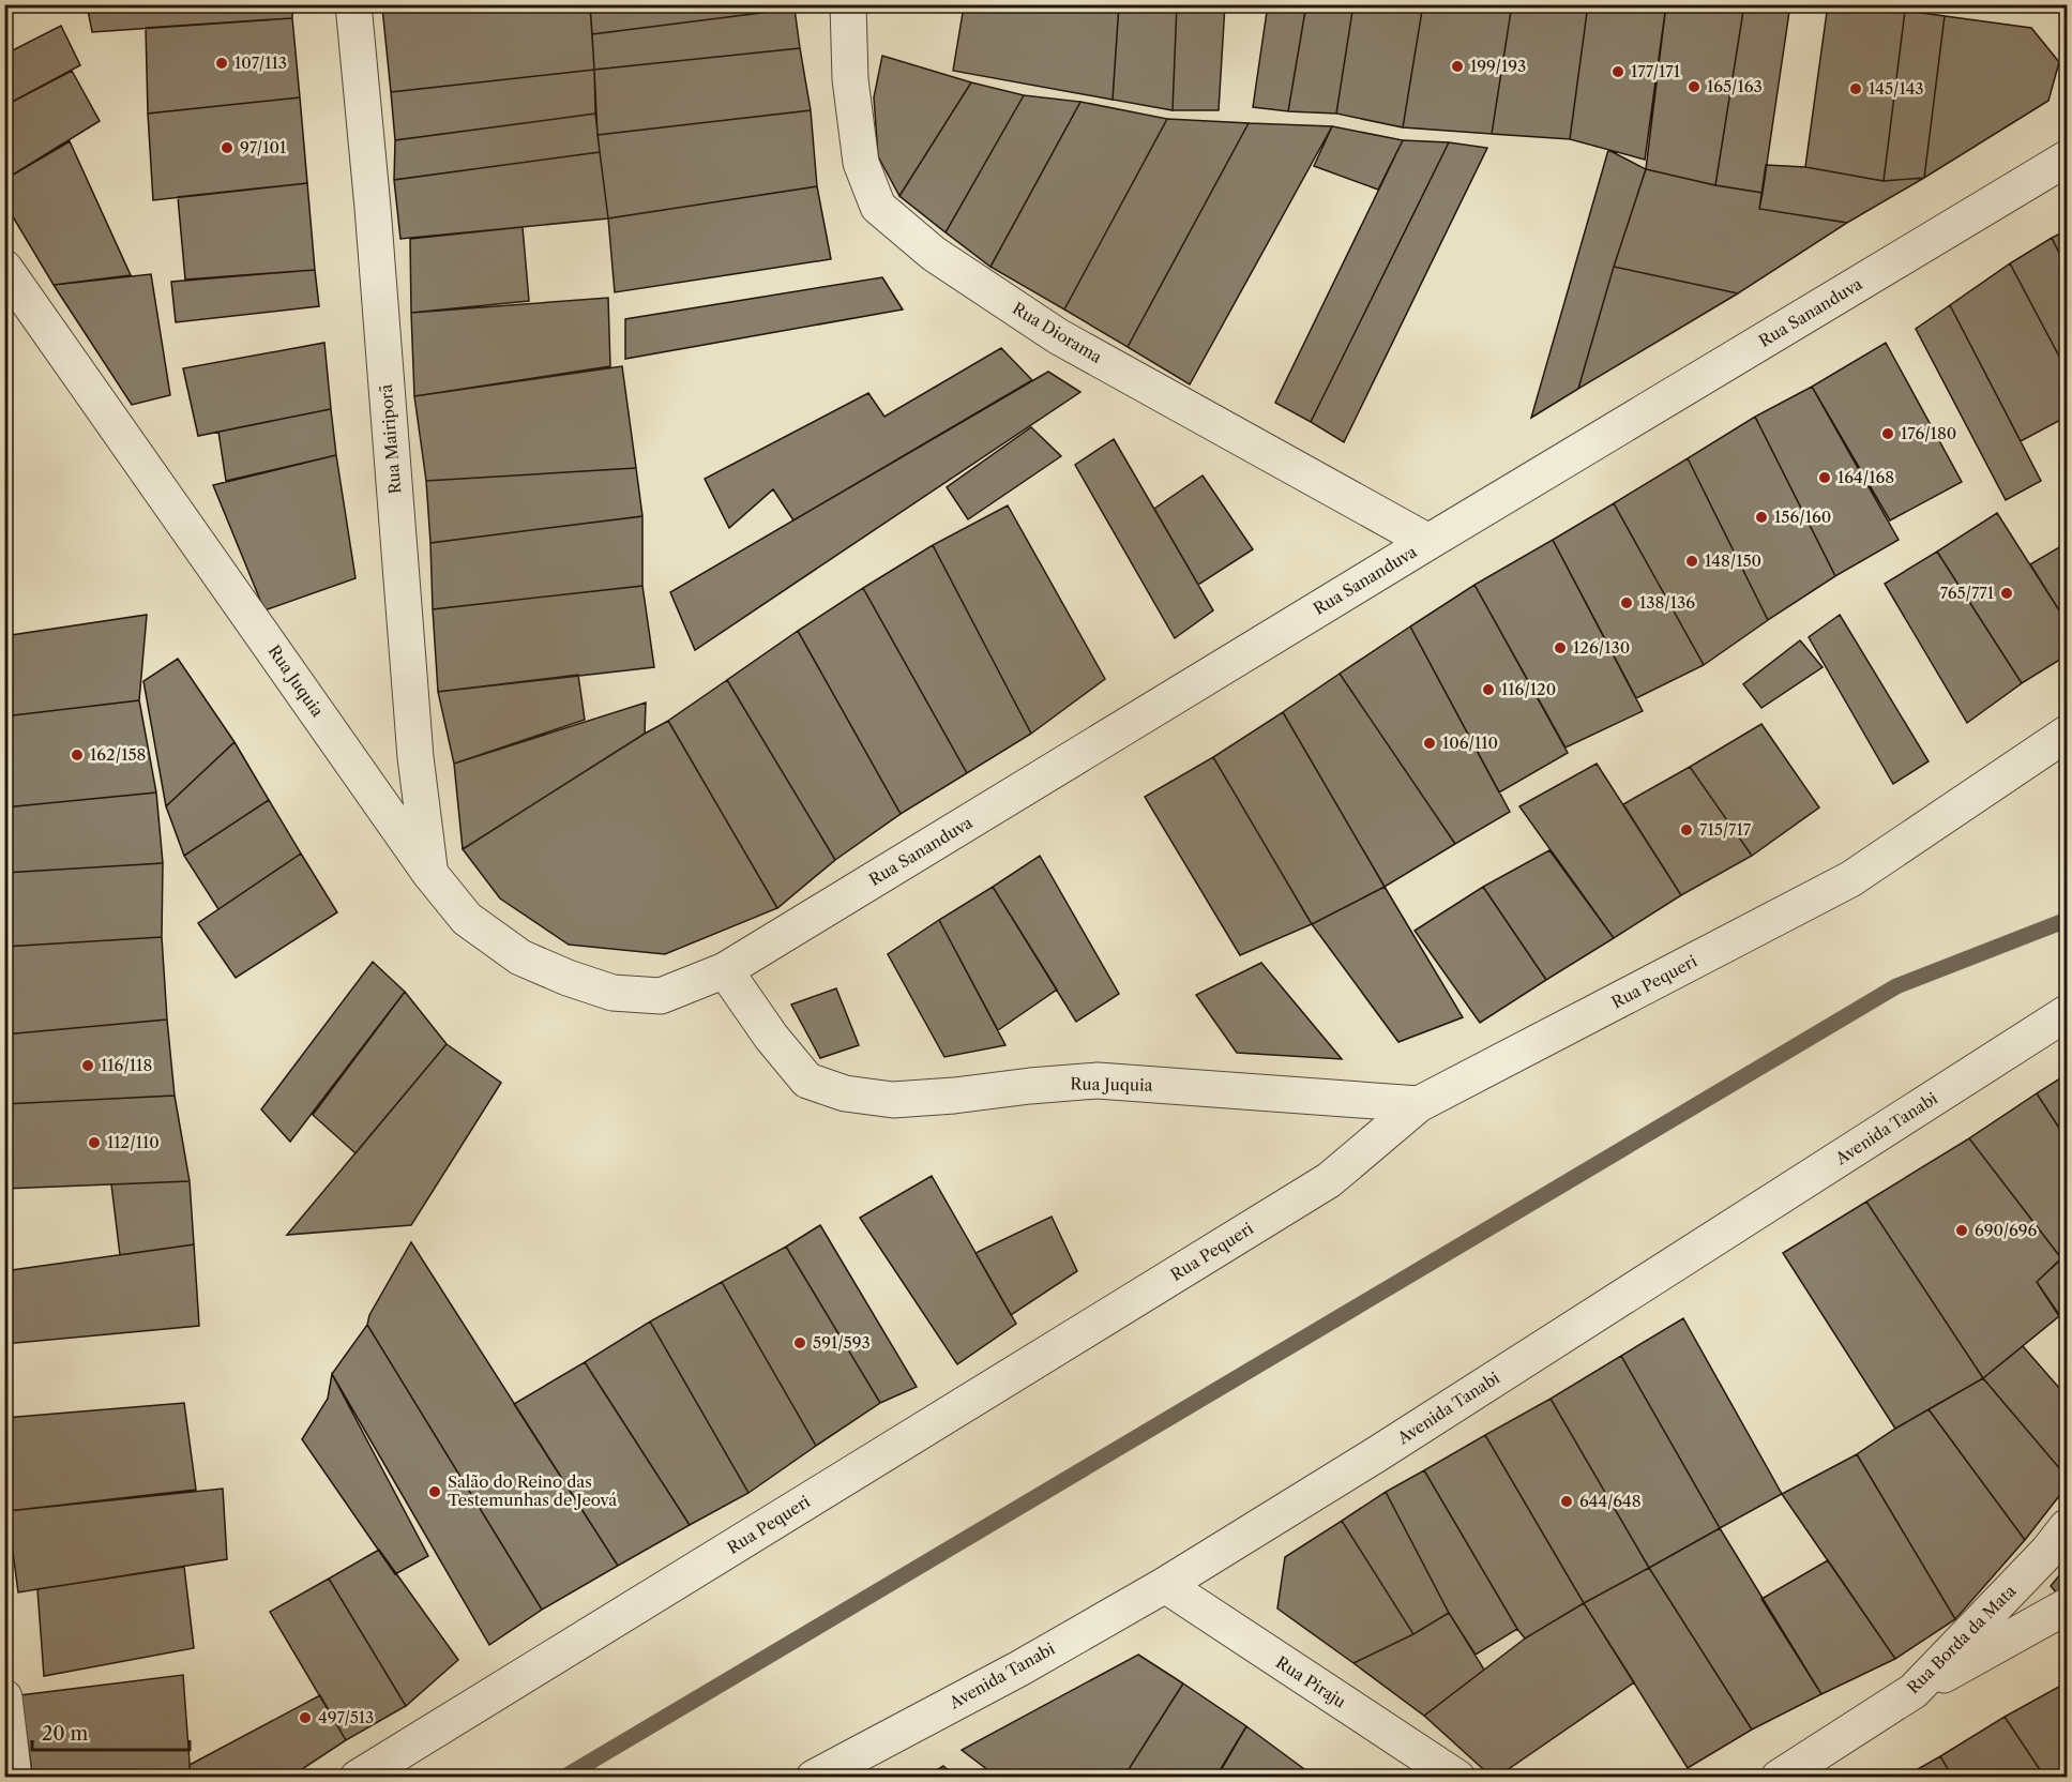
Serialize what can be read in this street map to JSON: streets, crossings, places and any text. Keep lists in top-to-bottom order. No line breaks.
{"streets":{"street":["Rua Sananduva","Rua Diorama","Rua Mairiporã","Rua Juquia","Rua Pequeri","Avenida Tanabi","Rua Borda da Mata","Rua Piraju"]},"crossings":[["Rua Sananduva","Rua Diorama"],["Rua Sananduva","Rua Juquia"],["Rua Mairiporã","Rua Juquia"],["Rua Juquia","Rua Pequeri"],["Avenida Tanabi","Rua Piraju"]],"places":["107/113","199/193","177/171","165/163","145/143","97/101","176/180","164/168","156/160","148/150","765/771","138/136","126/130","116/120","106/110","162/158","715/717","116/118","112/110","690/696","591/593","Salão do Reino das Testemunhas de Jeová","644/648","497/513"],"scale_bar":"20 m"}
